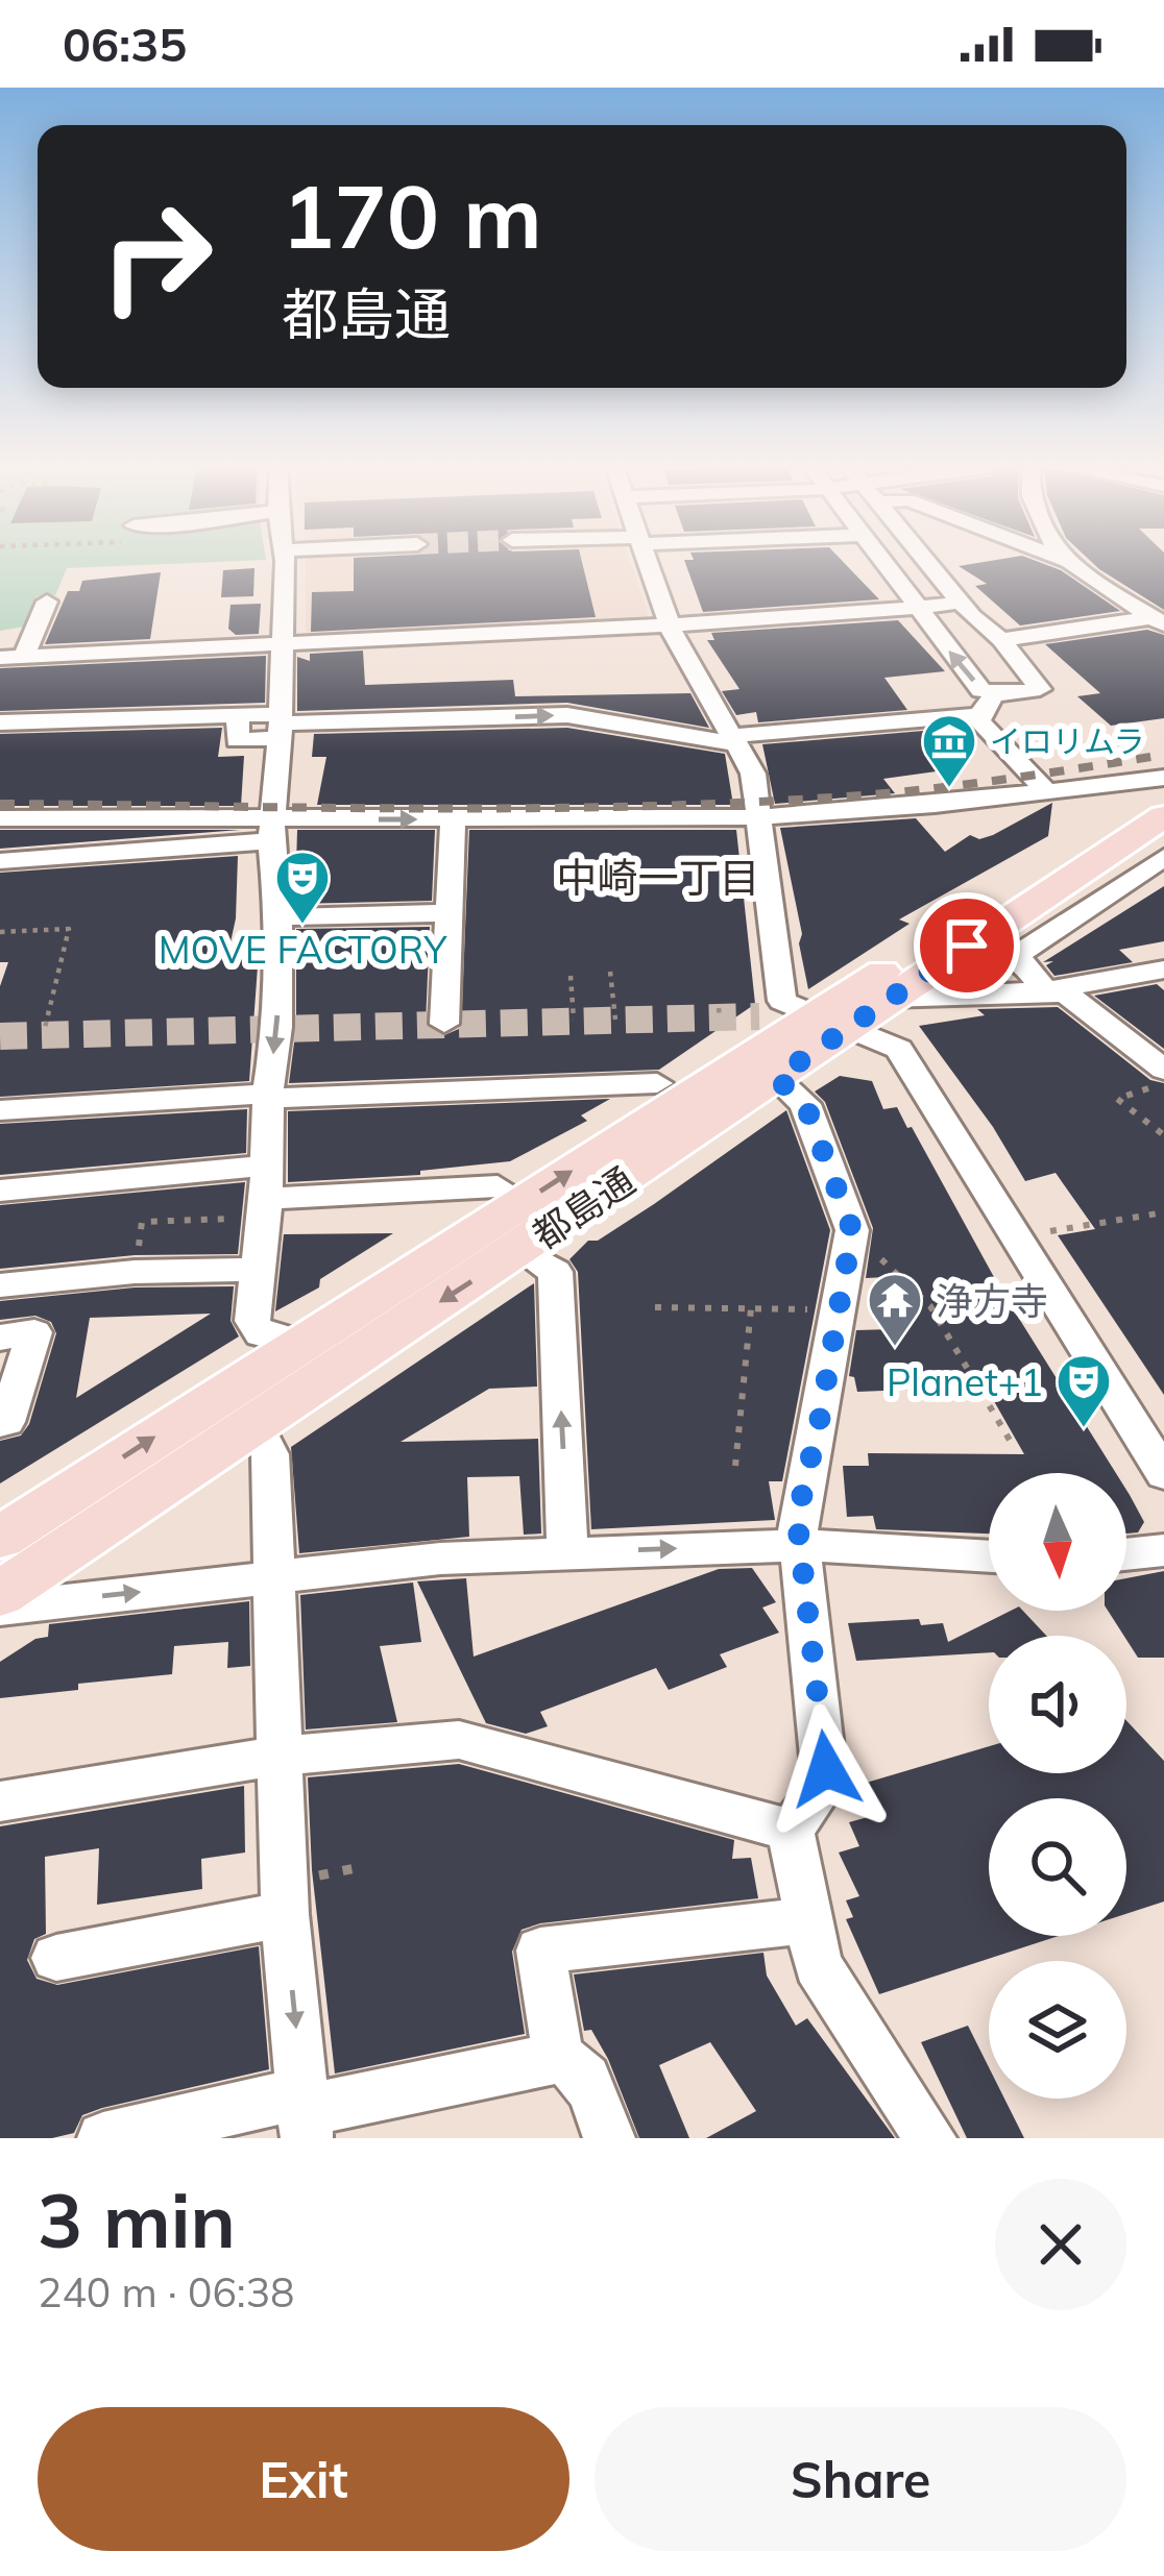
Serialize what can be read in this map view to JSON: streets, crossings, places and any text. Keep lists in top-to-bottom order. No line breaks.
{"streets":{"main road":["都島通"]},"districts":["中崎一丁目"],"places":{"museum":["イロリムラ"],"theatre":["MOVE FACTORY","Planet+1"],"temple":["浄方寺"]},"north":"bottom","page":{"status":"06:35","turn":["170 m","都島通"],"heading":["3 min","240 m · 06:38"],"buttons":["Exit","Share"]}}
